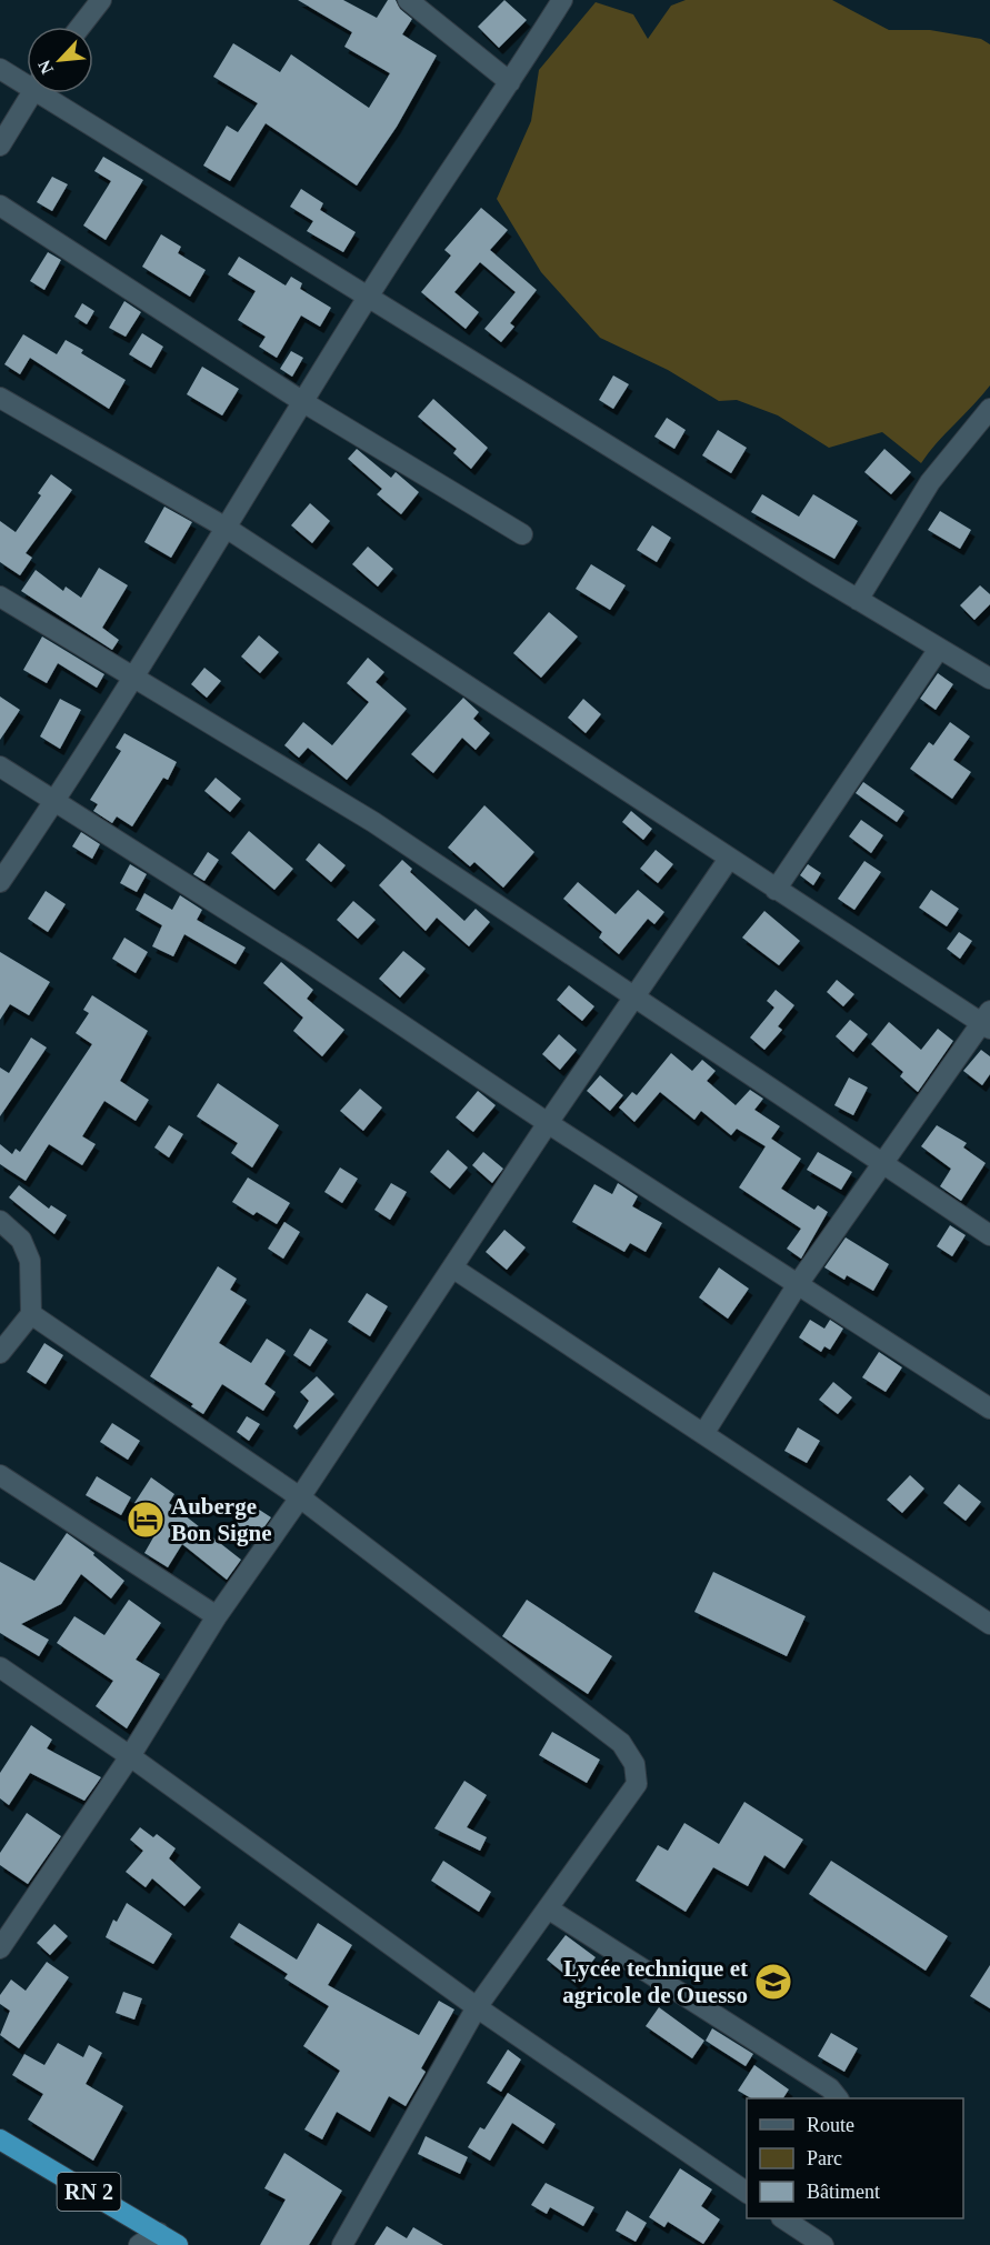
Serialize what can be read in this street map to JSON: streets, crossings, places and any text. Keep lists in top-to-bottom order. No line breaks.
{"streets":{"highway":["RN 2"]},"places":{"hotel":["Auberge Bon Signe"],"school or university":["Lycée technique et agricole de Ouesso"]},"legend":["Route","Parc","Bâtiment"],"north":"bottom left"}
